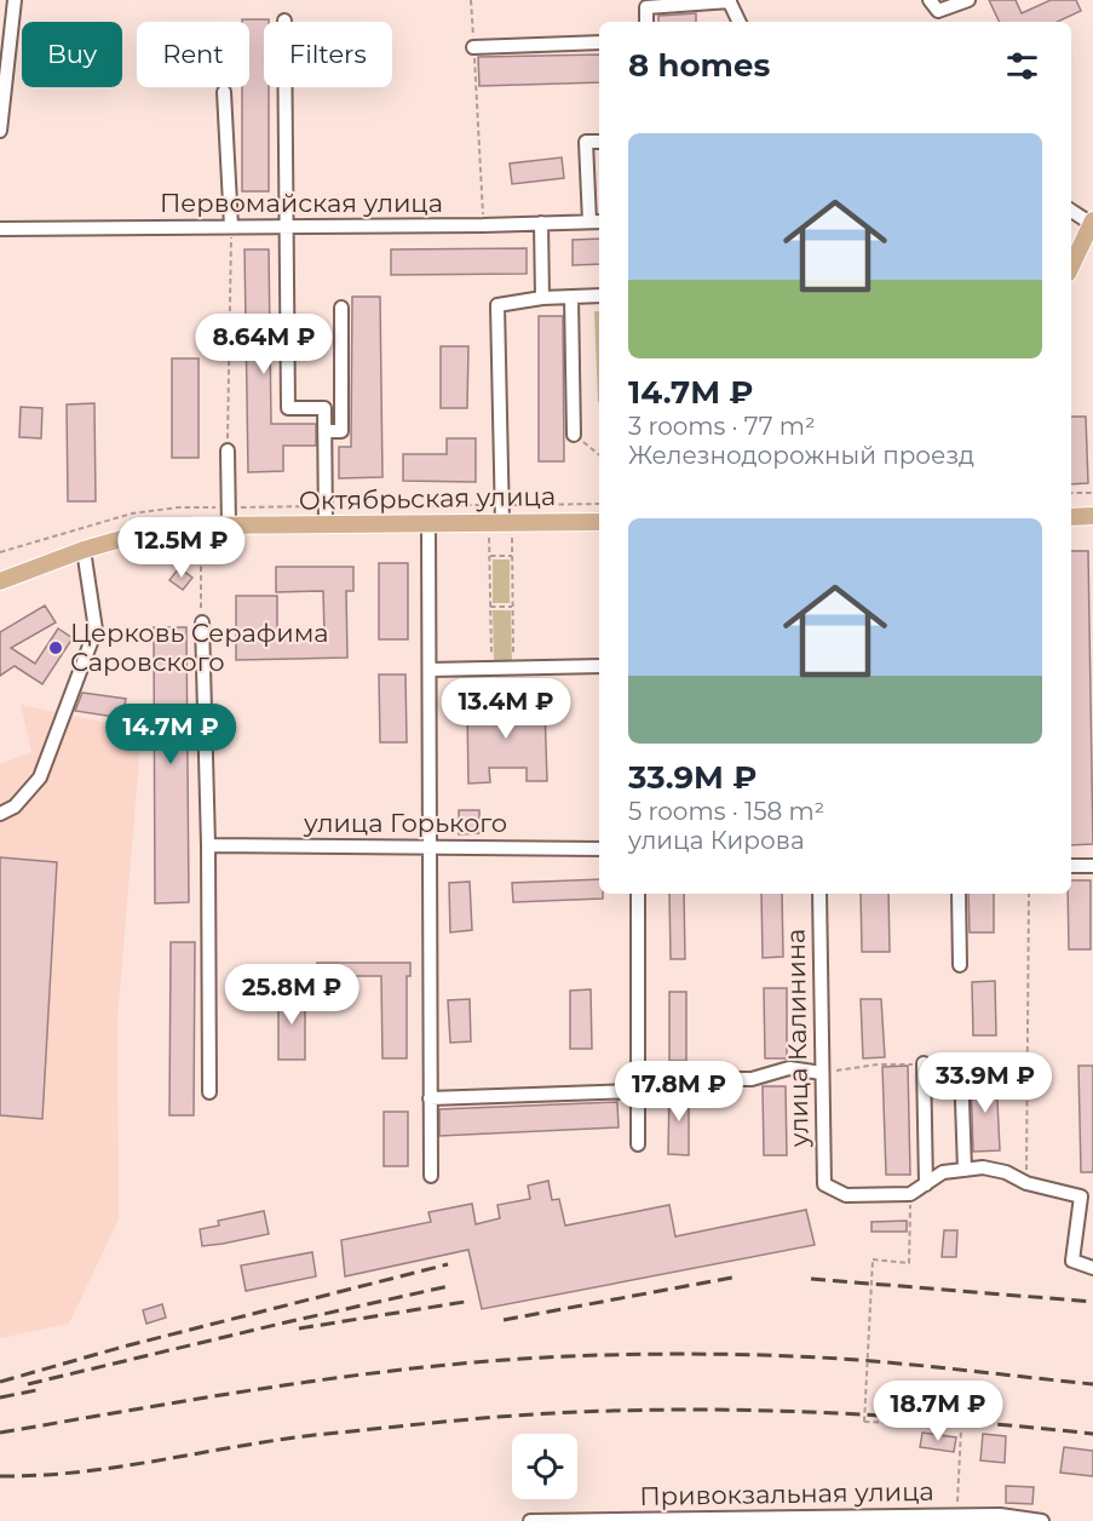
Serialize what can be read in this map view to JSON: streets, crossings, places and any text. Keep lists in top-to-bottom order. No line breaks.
{"streets":{"main road":["Октябрьская улица"],"street":["Первомайская улица","улица Горького","улица Калинина","Привокзальная улица"]},"places":["Церковь Серафима Саровского"],"page":{"chip":["Buy","Rent","Filters"],"heading":"8 homes","list":[{"name":"14.7M ₽","note":"3 rooms · 77 m² · Железнодорожный проезд"},{"name":"33.9M ₽","note":"5 rooms · 158 m² · улица Кирова"}],"price":["8.64M ₽","12.5M ₽","13.4M ₽","14.7M ₽","25.8M ₽","33.9M ₽","17.8M ₽","18.7M ₽"]}}
